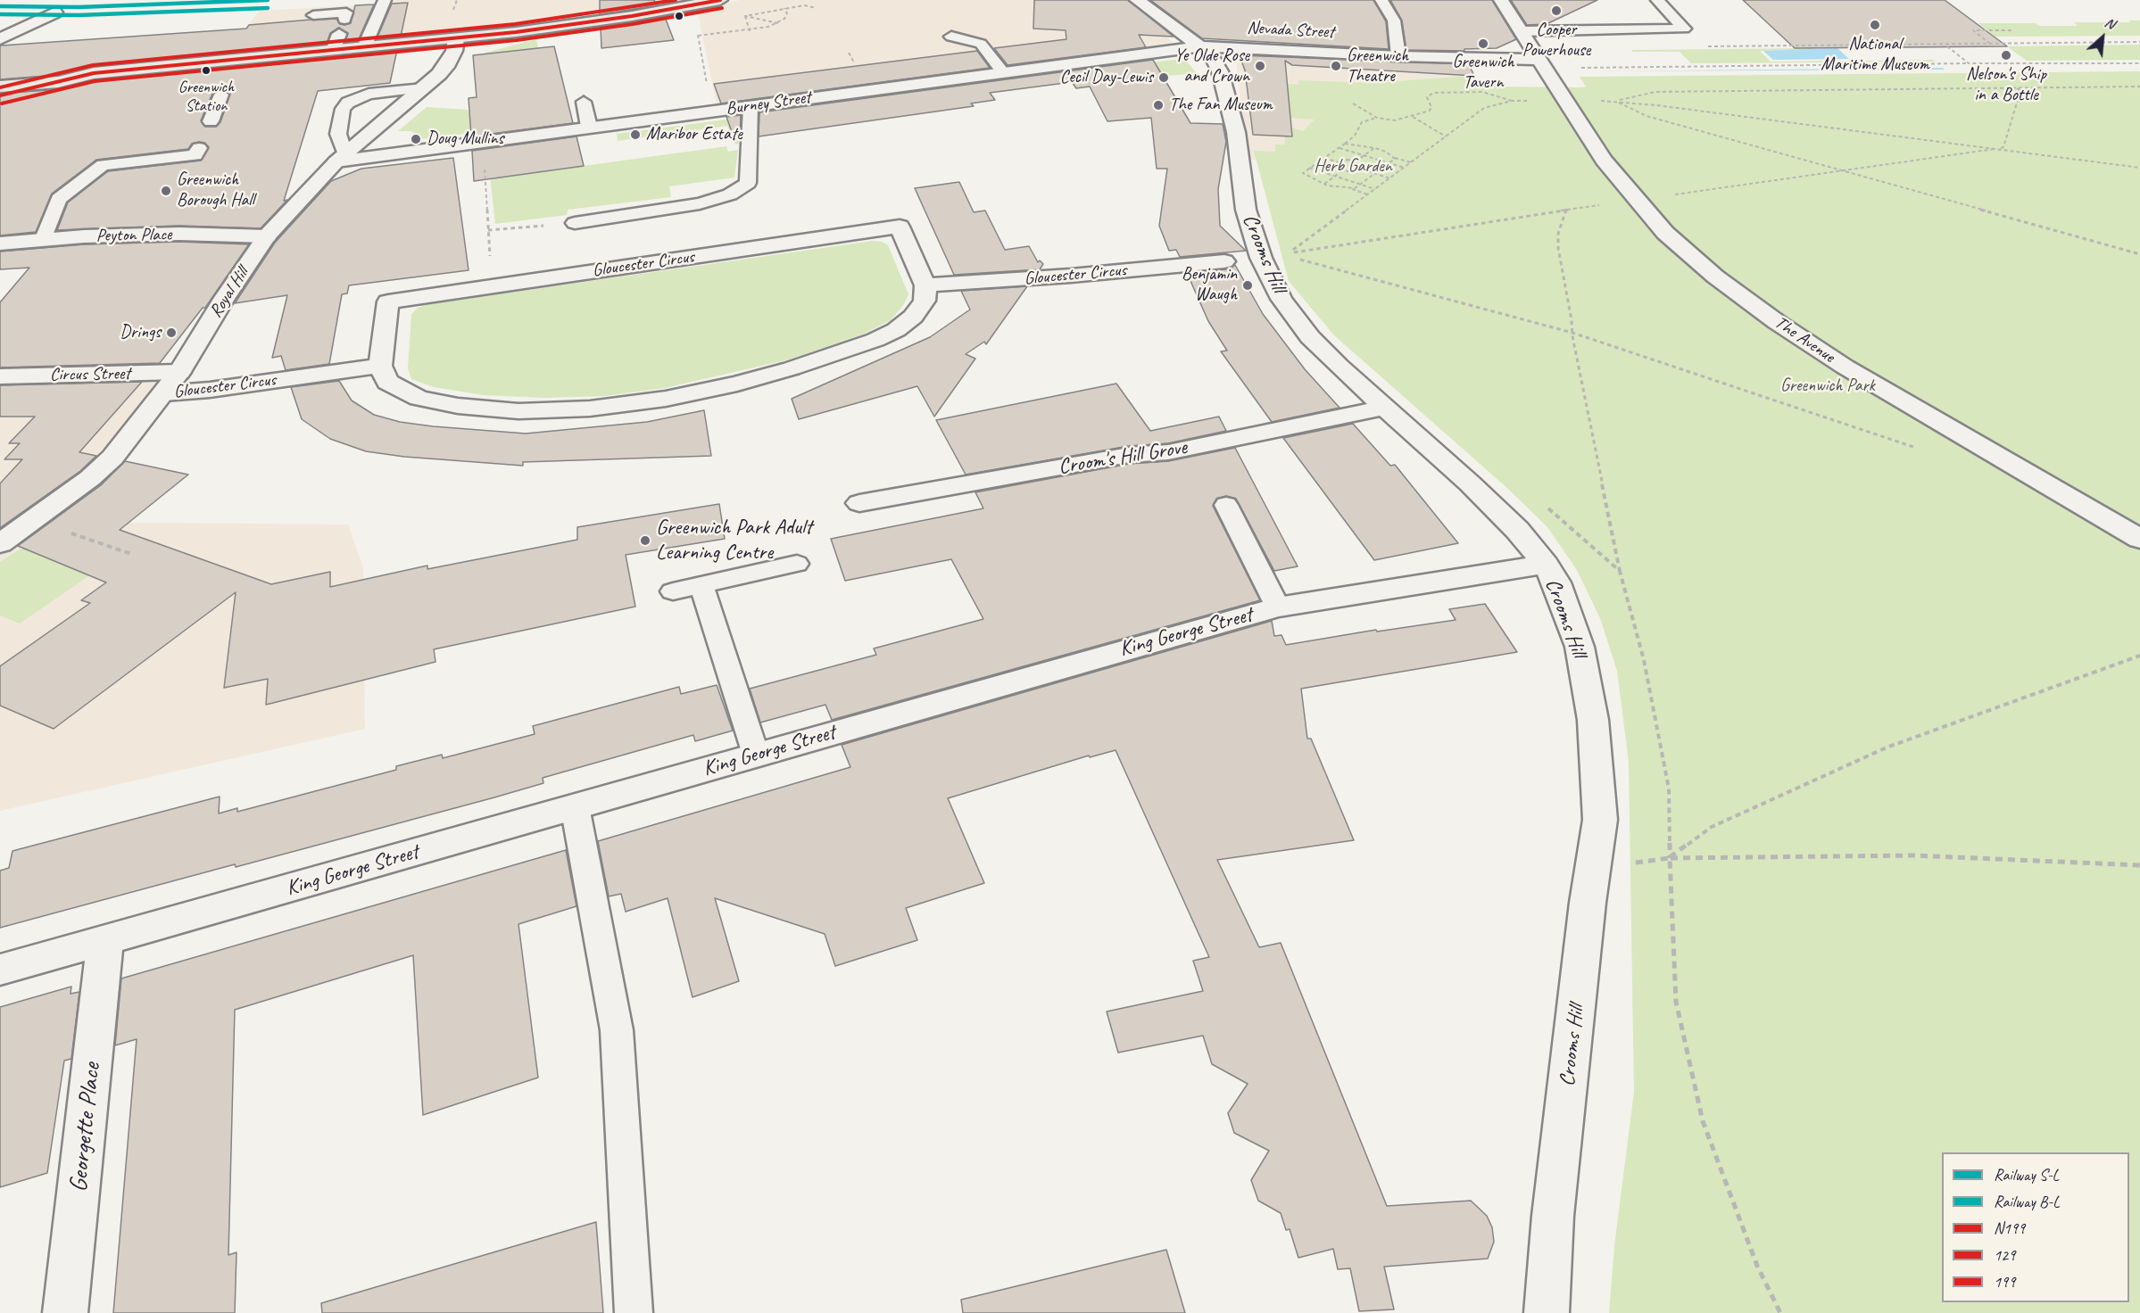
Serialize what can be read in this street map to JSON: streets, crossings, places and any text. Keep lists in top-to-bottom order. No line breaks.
{"streets":{"street":["Nevada Street","Burney Street","Peyton Place","Crooms Hill","Gloucester Circus","Royal Hill","The Avenue","Circus Street","Croom's Hill Grove","King George Street","Georgette Place"]},"crossings":[["Nevada Street","Burney Street"],["Nevada Street","Crooms Hill"],["Nevada Street","The Avenue"],["Burney Street","Crooms Hill"],["Burney Street","Royal Hill"],["Peyton Place","Royal Hill"],["Crooms Hill","Croom's Hill Grove"],["Crooms Hill","King George Street"],["Gloucester Circus","Royal Hill"],["Royal Hill","Circus Street"],["King George Street","Georgette Place"]],"parks":["Herb Garden","Greenwich Park"],"places":["Cooper Powerhouse","National Maritime Museum","Greenwich Tavern","Nelson's Ship in a Bottle","Ye Olde Rose and Crown","Greenwich Theatre","Greenwich Station","Cecil Day-Lewis","The Fan Museum","Maribor Estate","Doug Mullins","Greenwich Borough Hall","Benjamin Waugh","Drings","Greenwich Park Adult Learning Centre"],"lines":["rail line S-L","transit line N199","transit line 199","rail line B-L","transit line 129"],"legend":["Railway S-L","Railway B-L","N199","129","199"],"north":"top right"}
